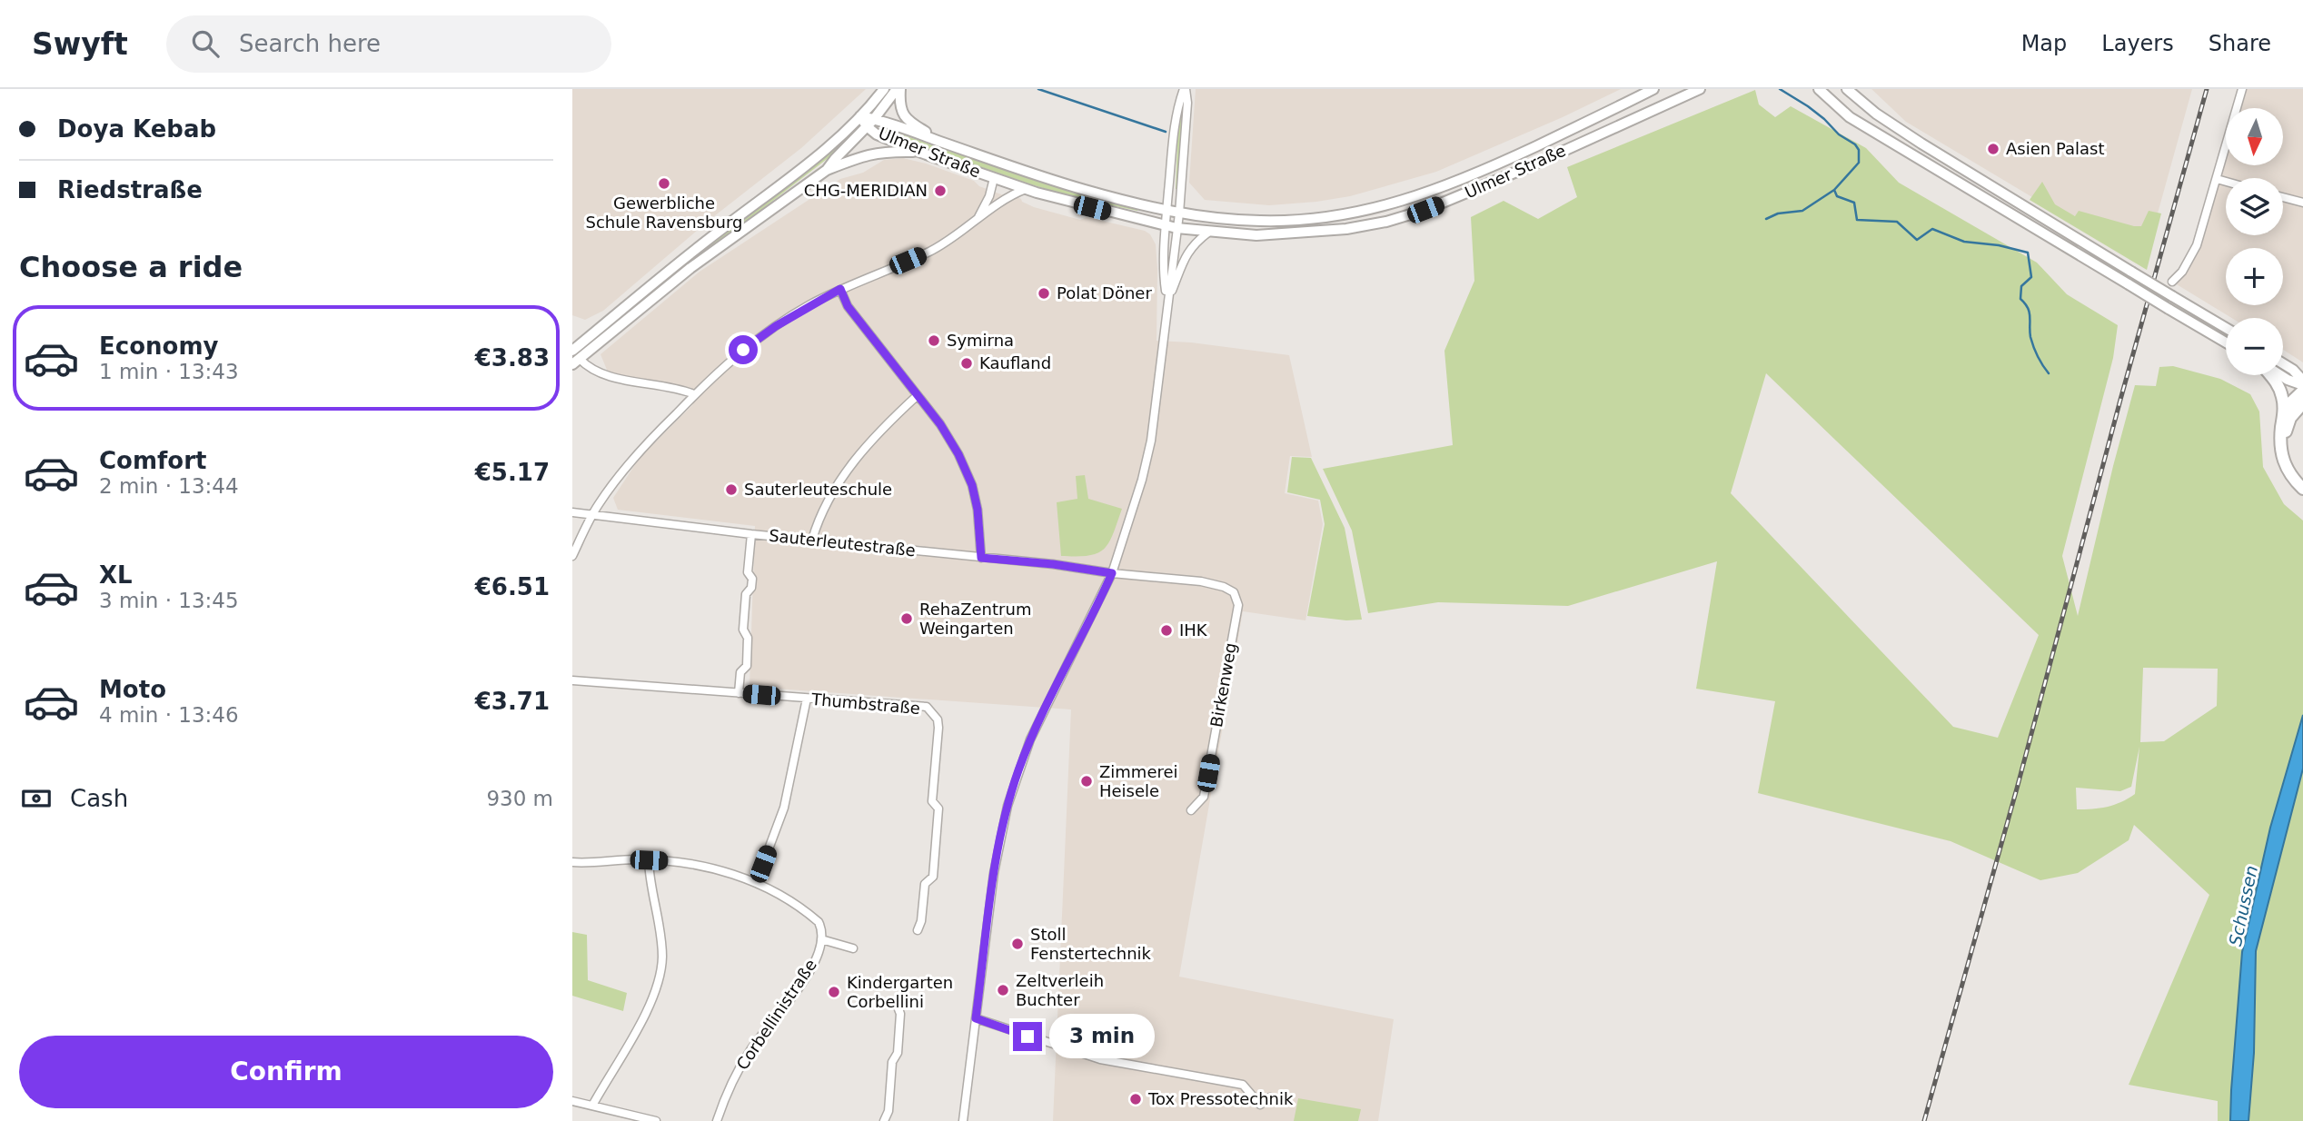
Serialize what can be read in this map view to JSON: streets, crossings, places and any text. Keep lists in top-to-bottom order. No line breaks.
{"streets":{"main road":["Ulmer Straße"],"street":["Sauterleutestraße","Birkenweg","Thumbstraße","Corbellinistraße"]},"crossings":[["Sauterleutestraße","Birkenweg"]],"water":["Schussen"],"places":["Asien Palast","Gewerbliche Schule Ravensburg","CHG-MERIDIAN","Polat Döner","Symirna","Kaufland","Sauterleuteschule","RehaZentrum Weingarten","IHK","Zimmerei Heisele","Stoll Fenstertechnik","Zeltverleih Buchter","Kindergarten Corbellini","Tox Pressotechnik"],"north":"bottom","page":{"header":"Swyft","search":"Search here","nav":["Map","Layers","Share"],"banner":["Doya Kebab","Riedstraße"],"map_buttons":["+","−"],"heading":"Choose a ride","list":[{"name":"Economy","note":"1 min · 13:43","value":"€3.83"},{"name":"Comfort","note":"2 min · 13:44","value":"€5.17"},{"name":"XL","note":"3 min · 13:45","value":"€6.51"},{"name":"Moto","note":"4 min · 13:46","value":"€3.71"}],"pay":["Cash","930 m"],"bubble":"3 min","buttons":"Confirm"}}
